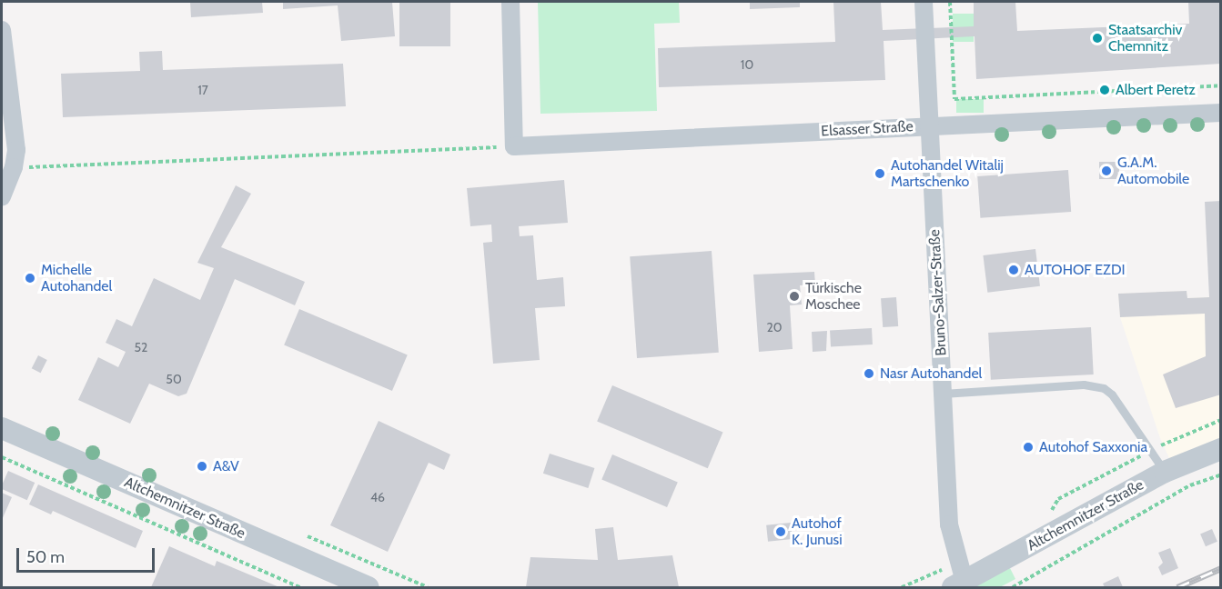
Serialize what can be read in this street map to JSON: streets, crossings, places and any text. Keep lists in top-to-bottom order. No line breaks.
{"streets":{"street":["Elsasser Straße","Bruno-Salzer-Straße","Altchemnitzer Straße"]},"crossings":[["Elsasser Straße","Bruno-Salzer-Straße"],["Bruno-Salzer-Straße","Altchemnitzer Straße"]],"places":["Staatsarchiv Chemnitz","Albert Peretz","G.A.M. Automobile","Autohandel Witalij Martschenko","AUTOHOF EZDI","Michelle Autohandel","Türkische Moschee","Nasr Autohandel","Autohof Saxxonia","A&V","Autohof K. Junusi"],"house_numbers":["10","17","20","52","50","46"],"scale_bar":"50 m"}
